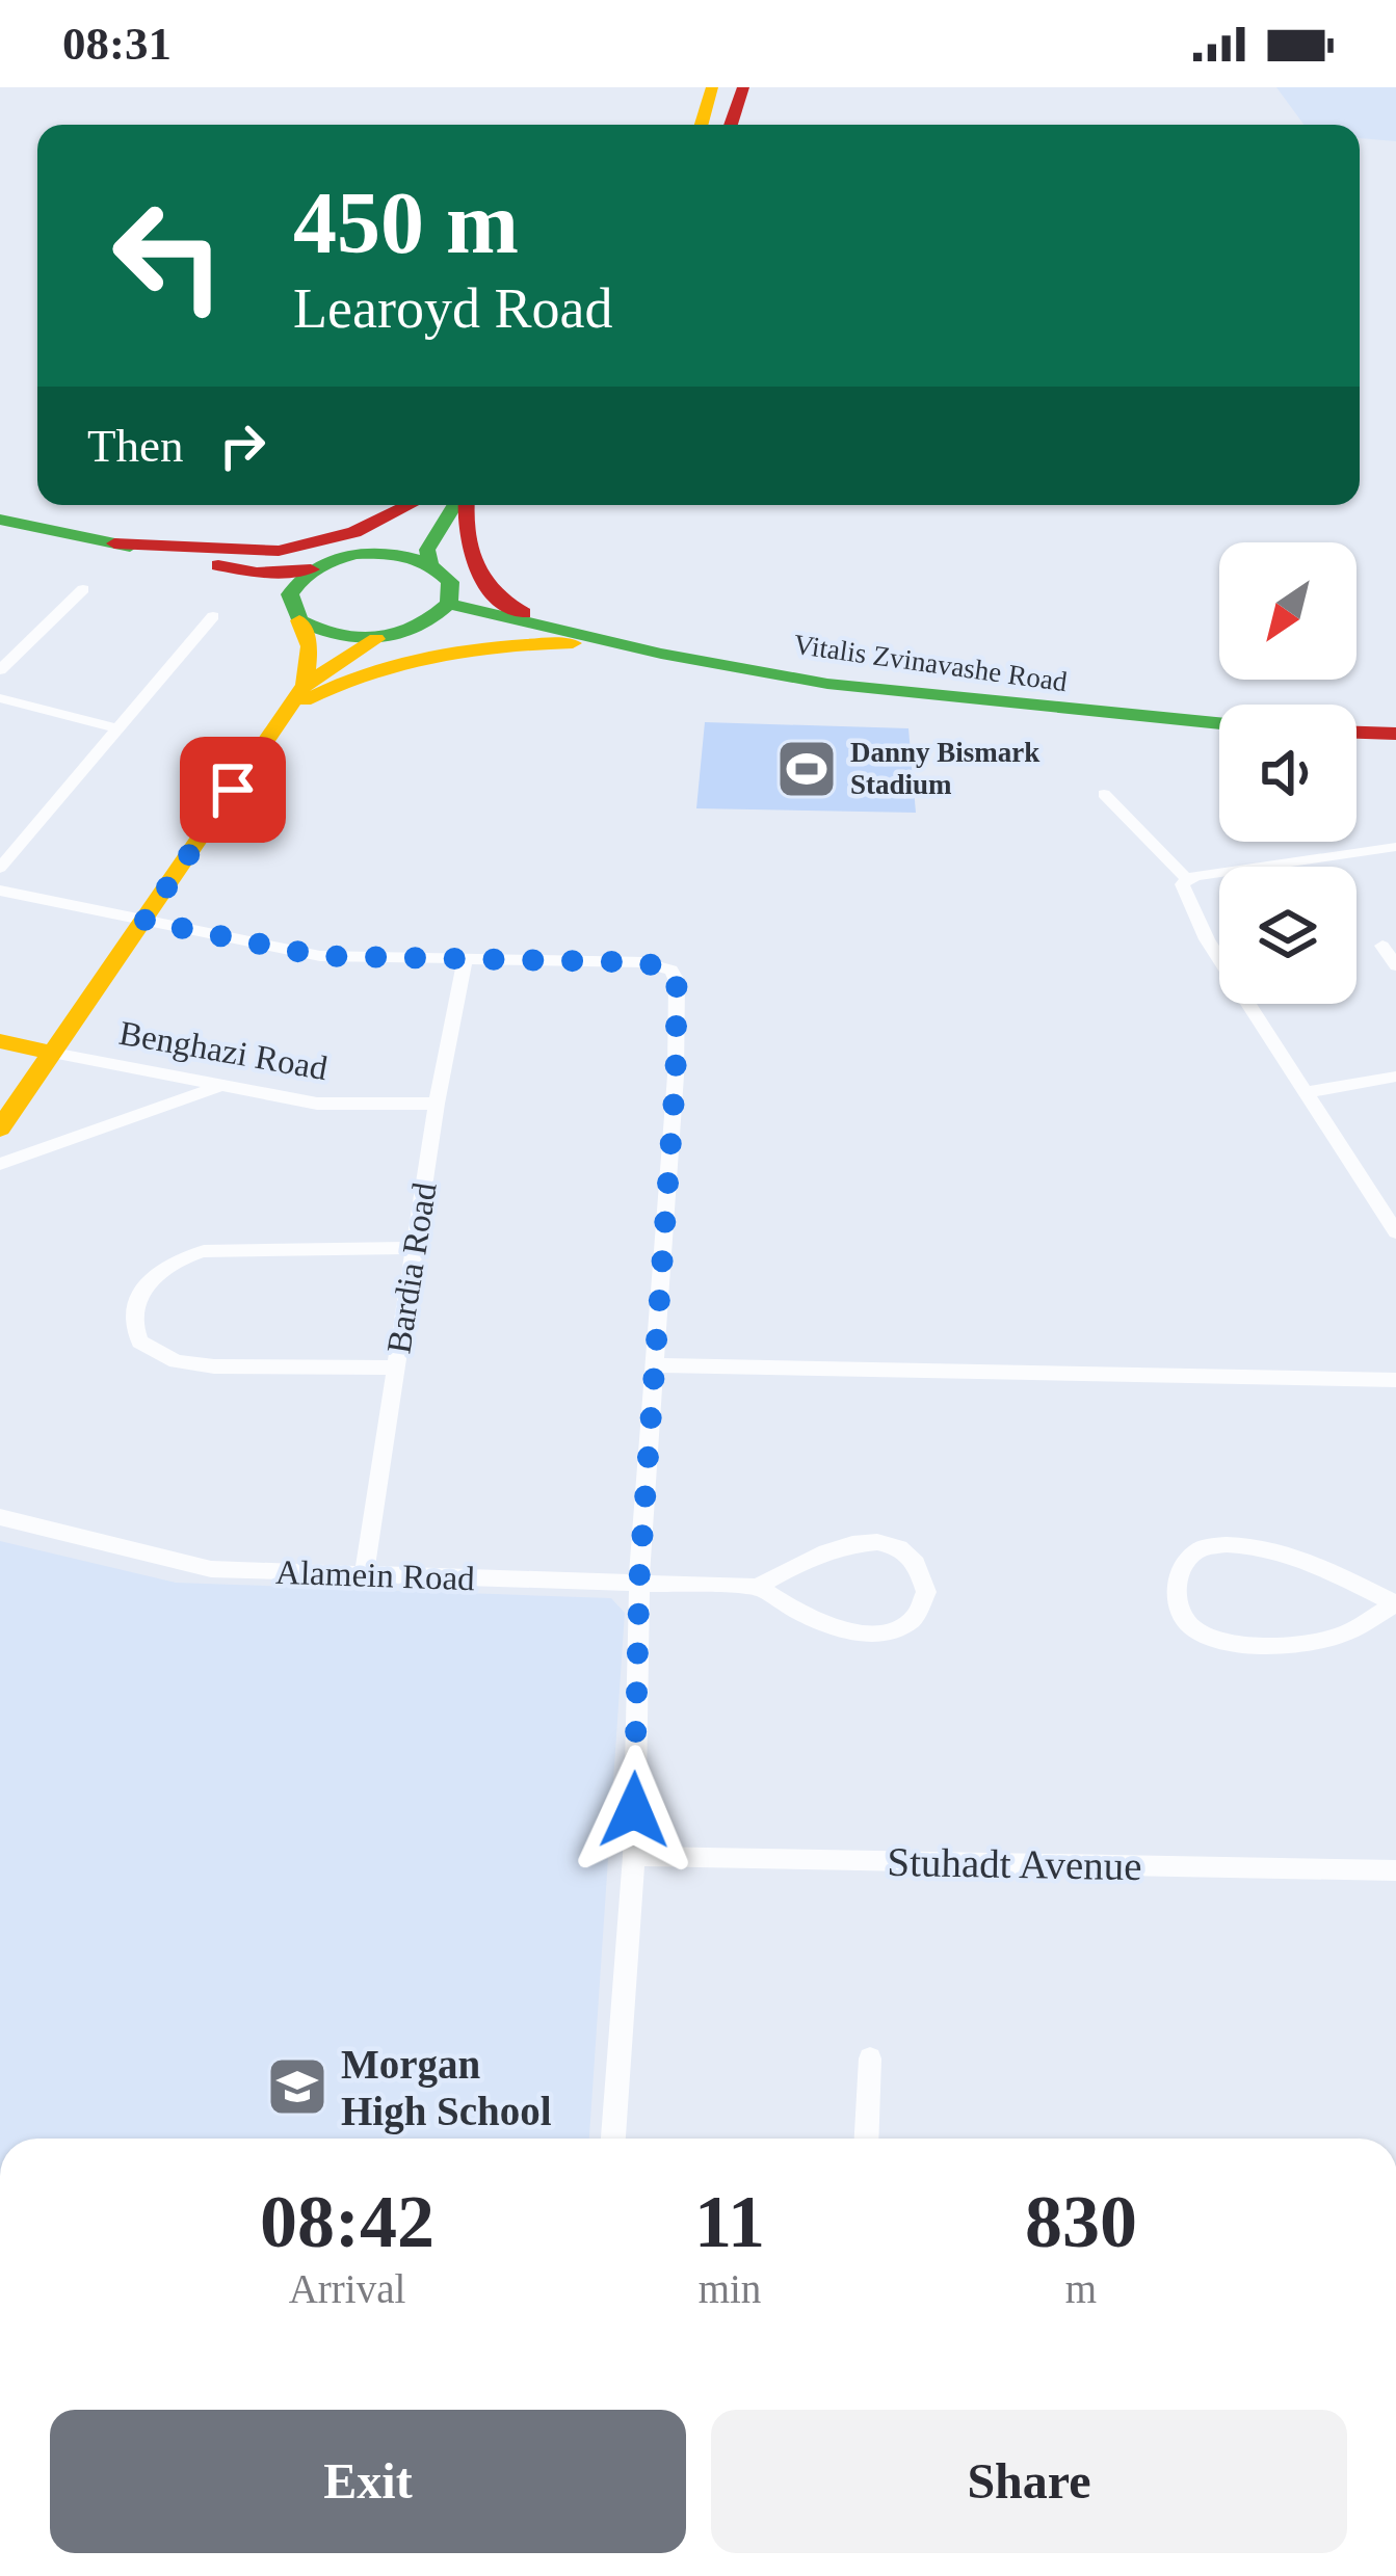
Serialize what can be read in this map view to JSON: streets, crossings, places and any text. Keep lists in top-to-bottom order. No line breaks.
{"streets":{"main road":["Vitalis Zvinavashe Road","Benghazi Road"],"street":["Bardia Road","Alamein Road","Stuhadt Avenue"]},"crossings":[["Benghazi Road","Bardia Road"],["Bardia Road","Alamein Road"]],"places":{"sports":["Danny Bismark Stadium"],"school or university":["Morgan High School"]},"north":"bottom left","page":{"status":"08:31","turn":["450 m","Learoyd Road"],"then":"Then","eta":["08:42","Arrival","11","min","830","m"],"buttons":["Exit","Share"]}}
